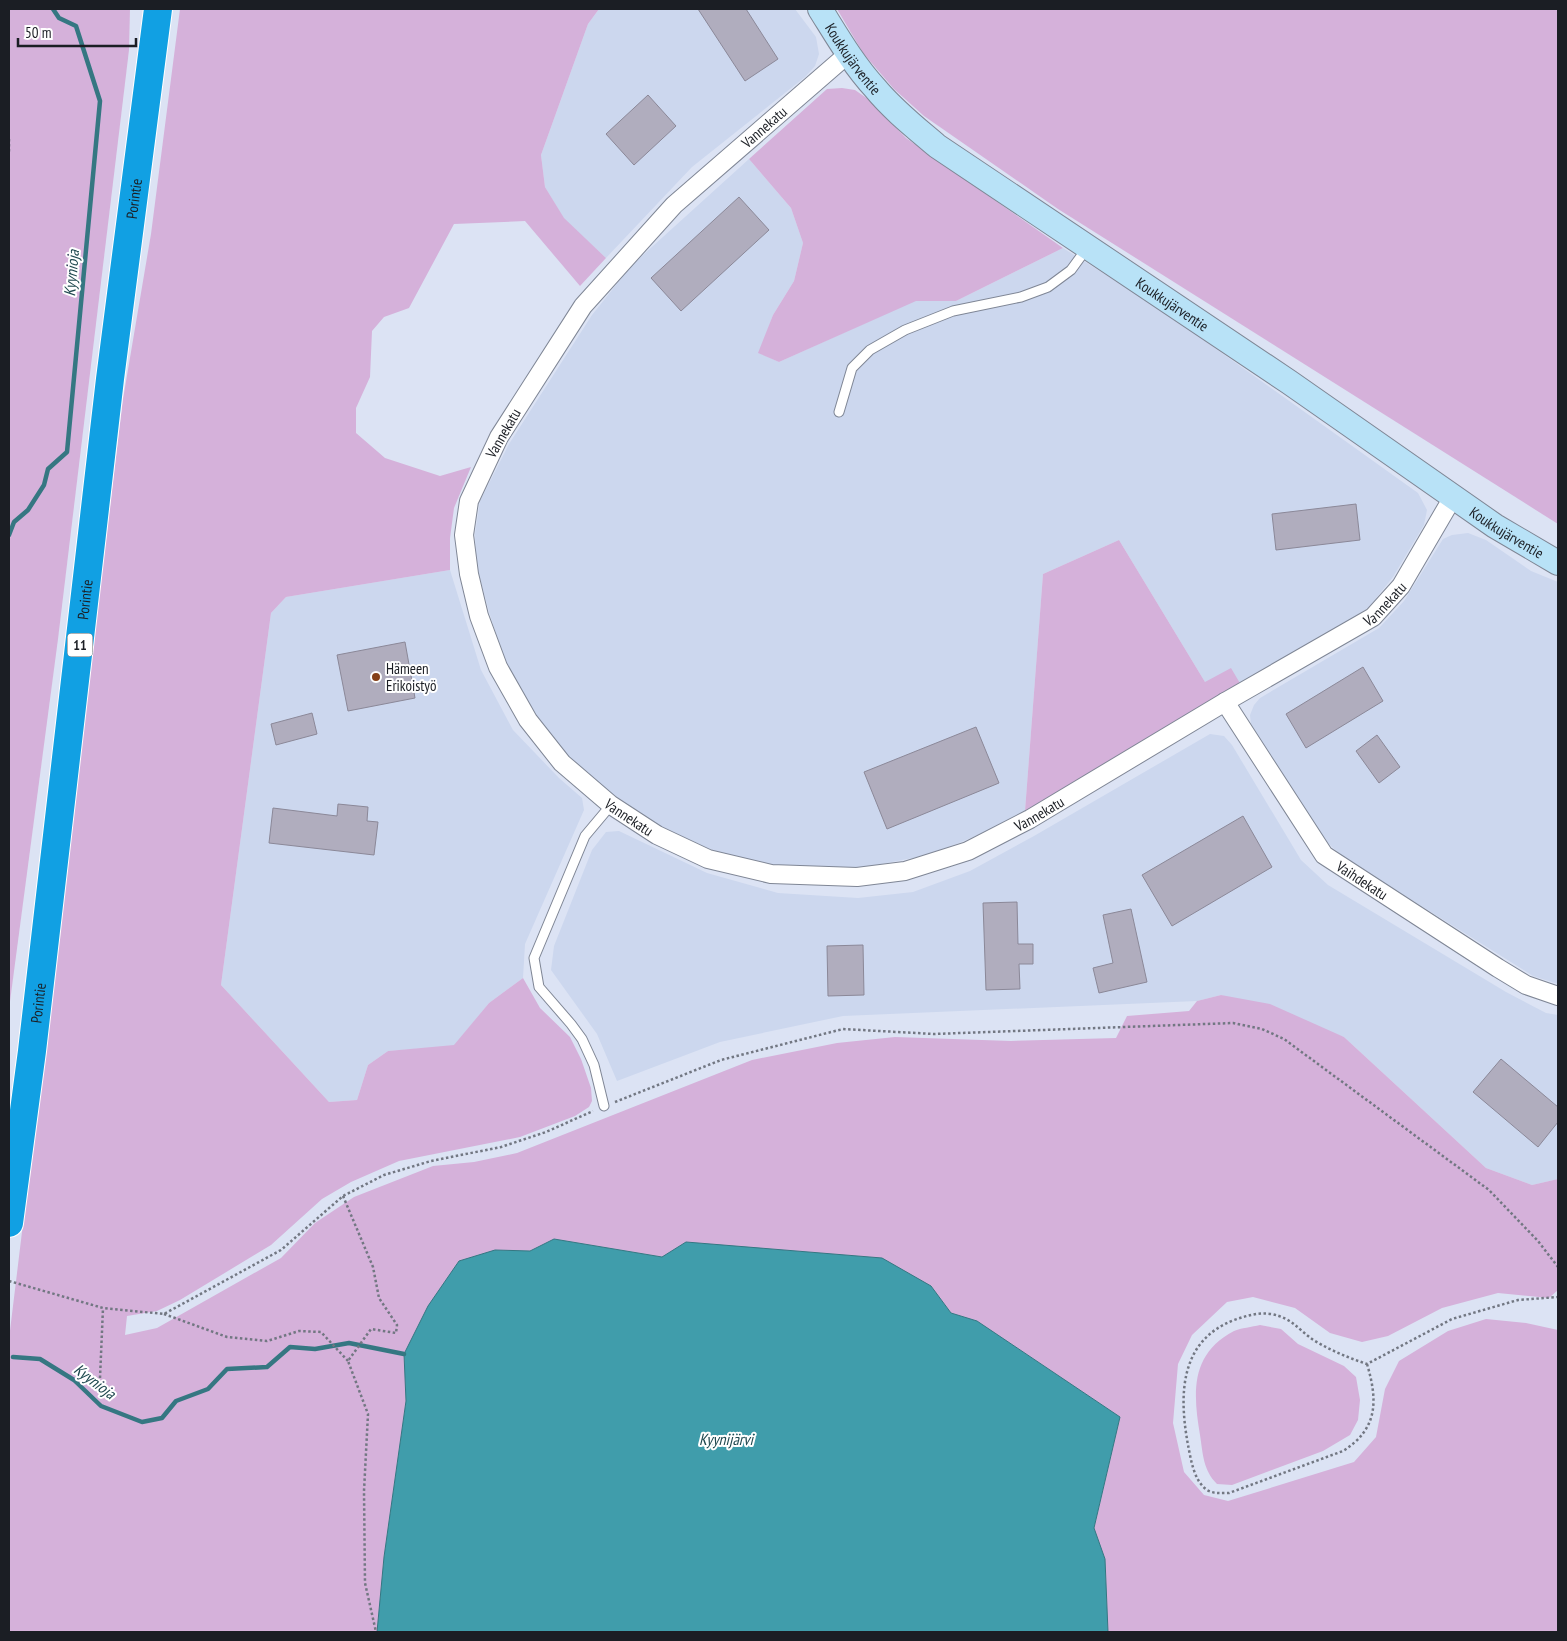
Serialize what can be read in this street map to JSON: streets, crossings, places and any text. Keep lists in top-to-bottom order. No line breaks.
{"streets":{"highway":["Porintie","11"],"street":["Koukkujärventie","Vannekatu","Vaihdekatu"]},"crossings":[["Koukkujärventie","Vannekatu"],["Vannekatu","Vaihdekatu"]],"water":["Kyynioja","Kyynijärvi"],"places":["Hämeen Erikoistyö"],"scale_bar":"50 m"}
